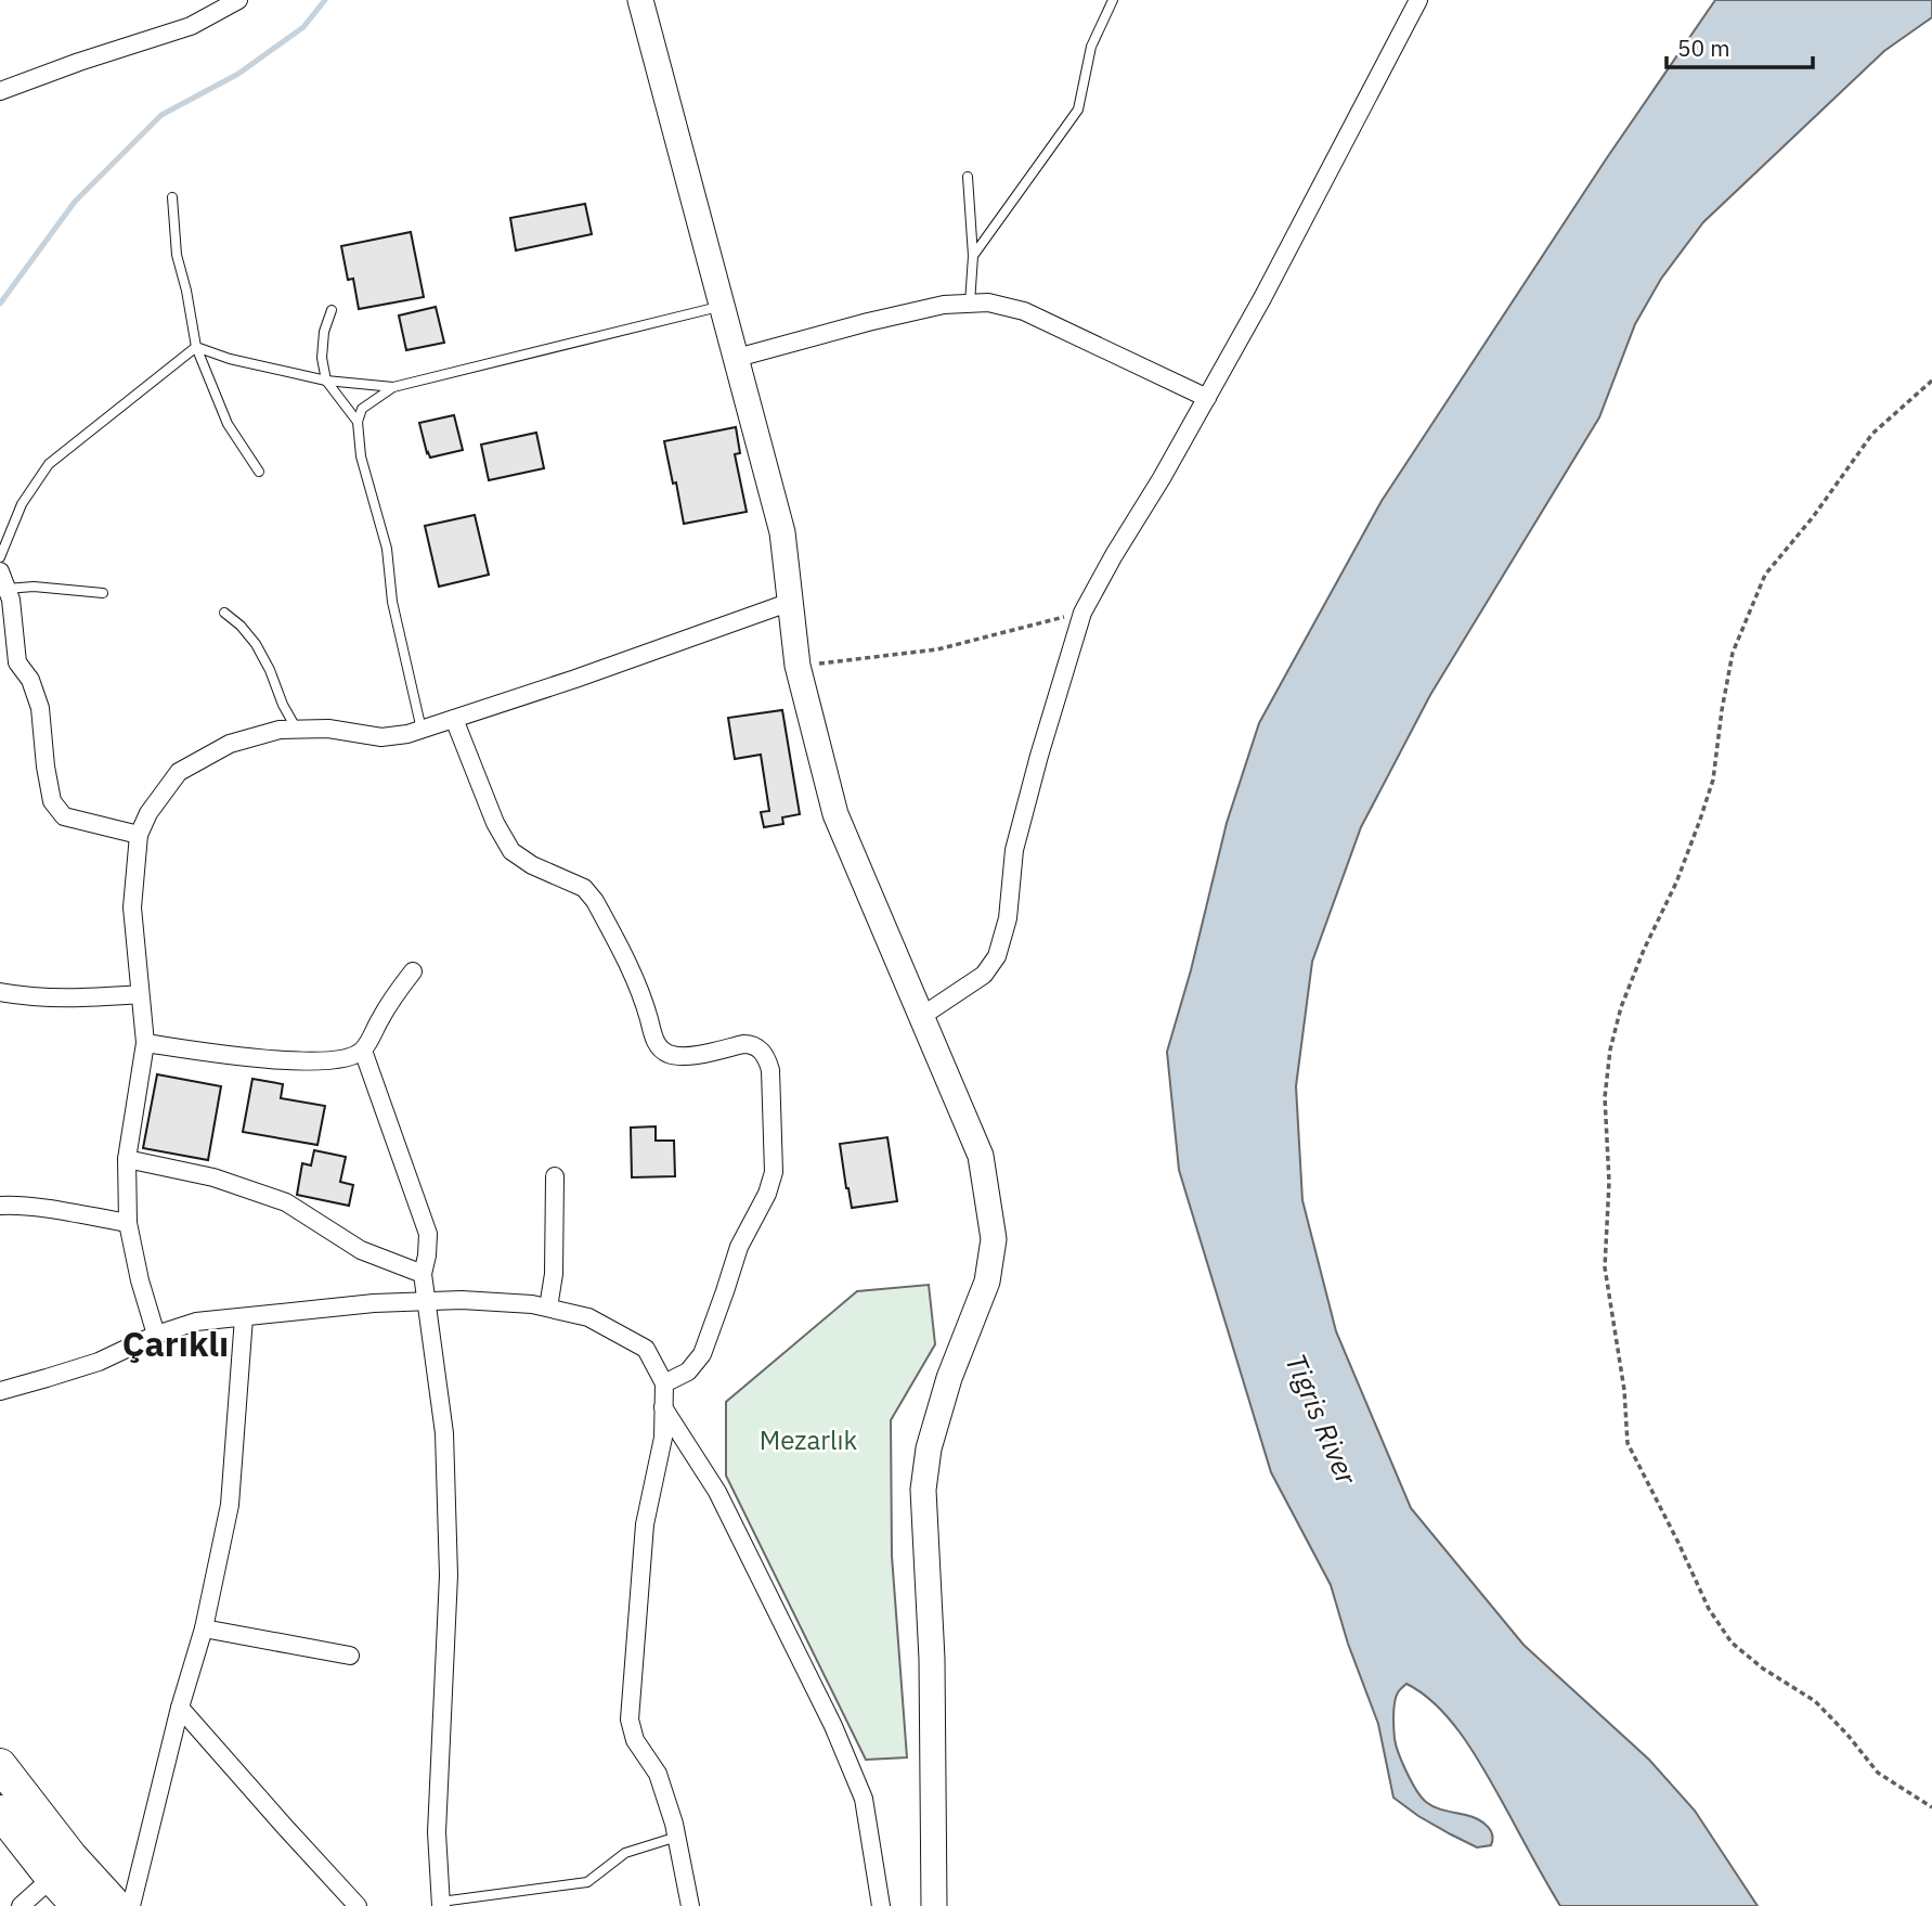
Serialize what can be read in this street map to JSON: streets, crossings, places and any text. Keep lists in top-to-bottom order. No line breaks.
{"districts":["Çarıklı"],"water":["Tigris River"],"parks":["Mezarlık"],"scale_bar":"50 m"}
